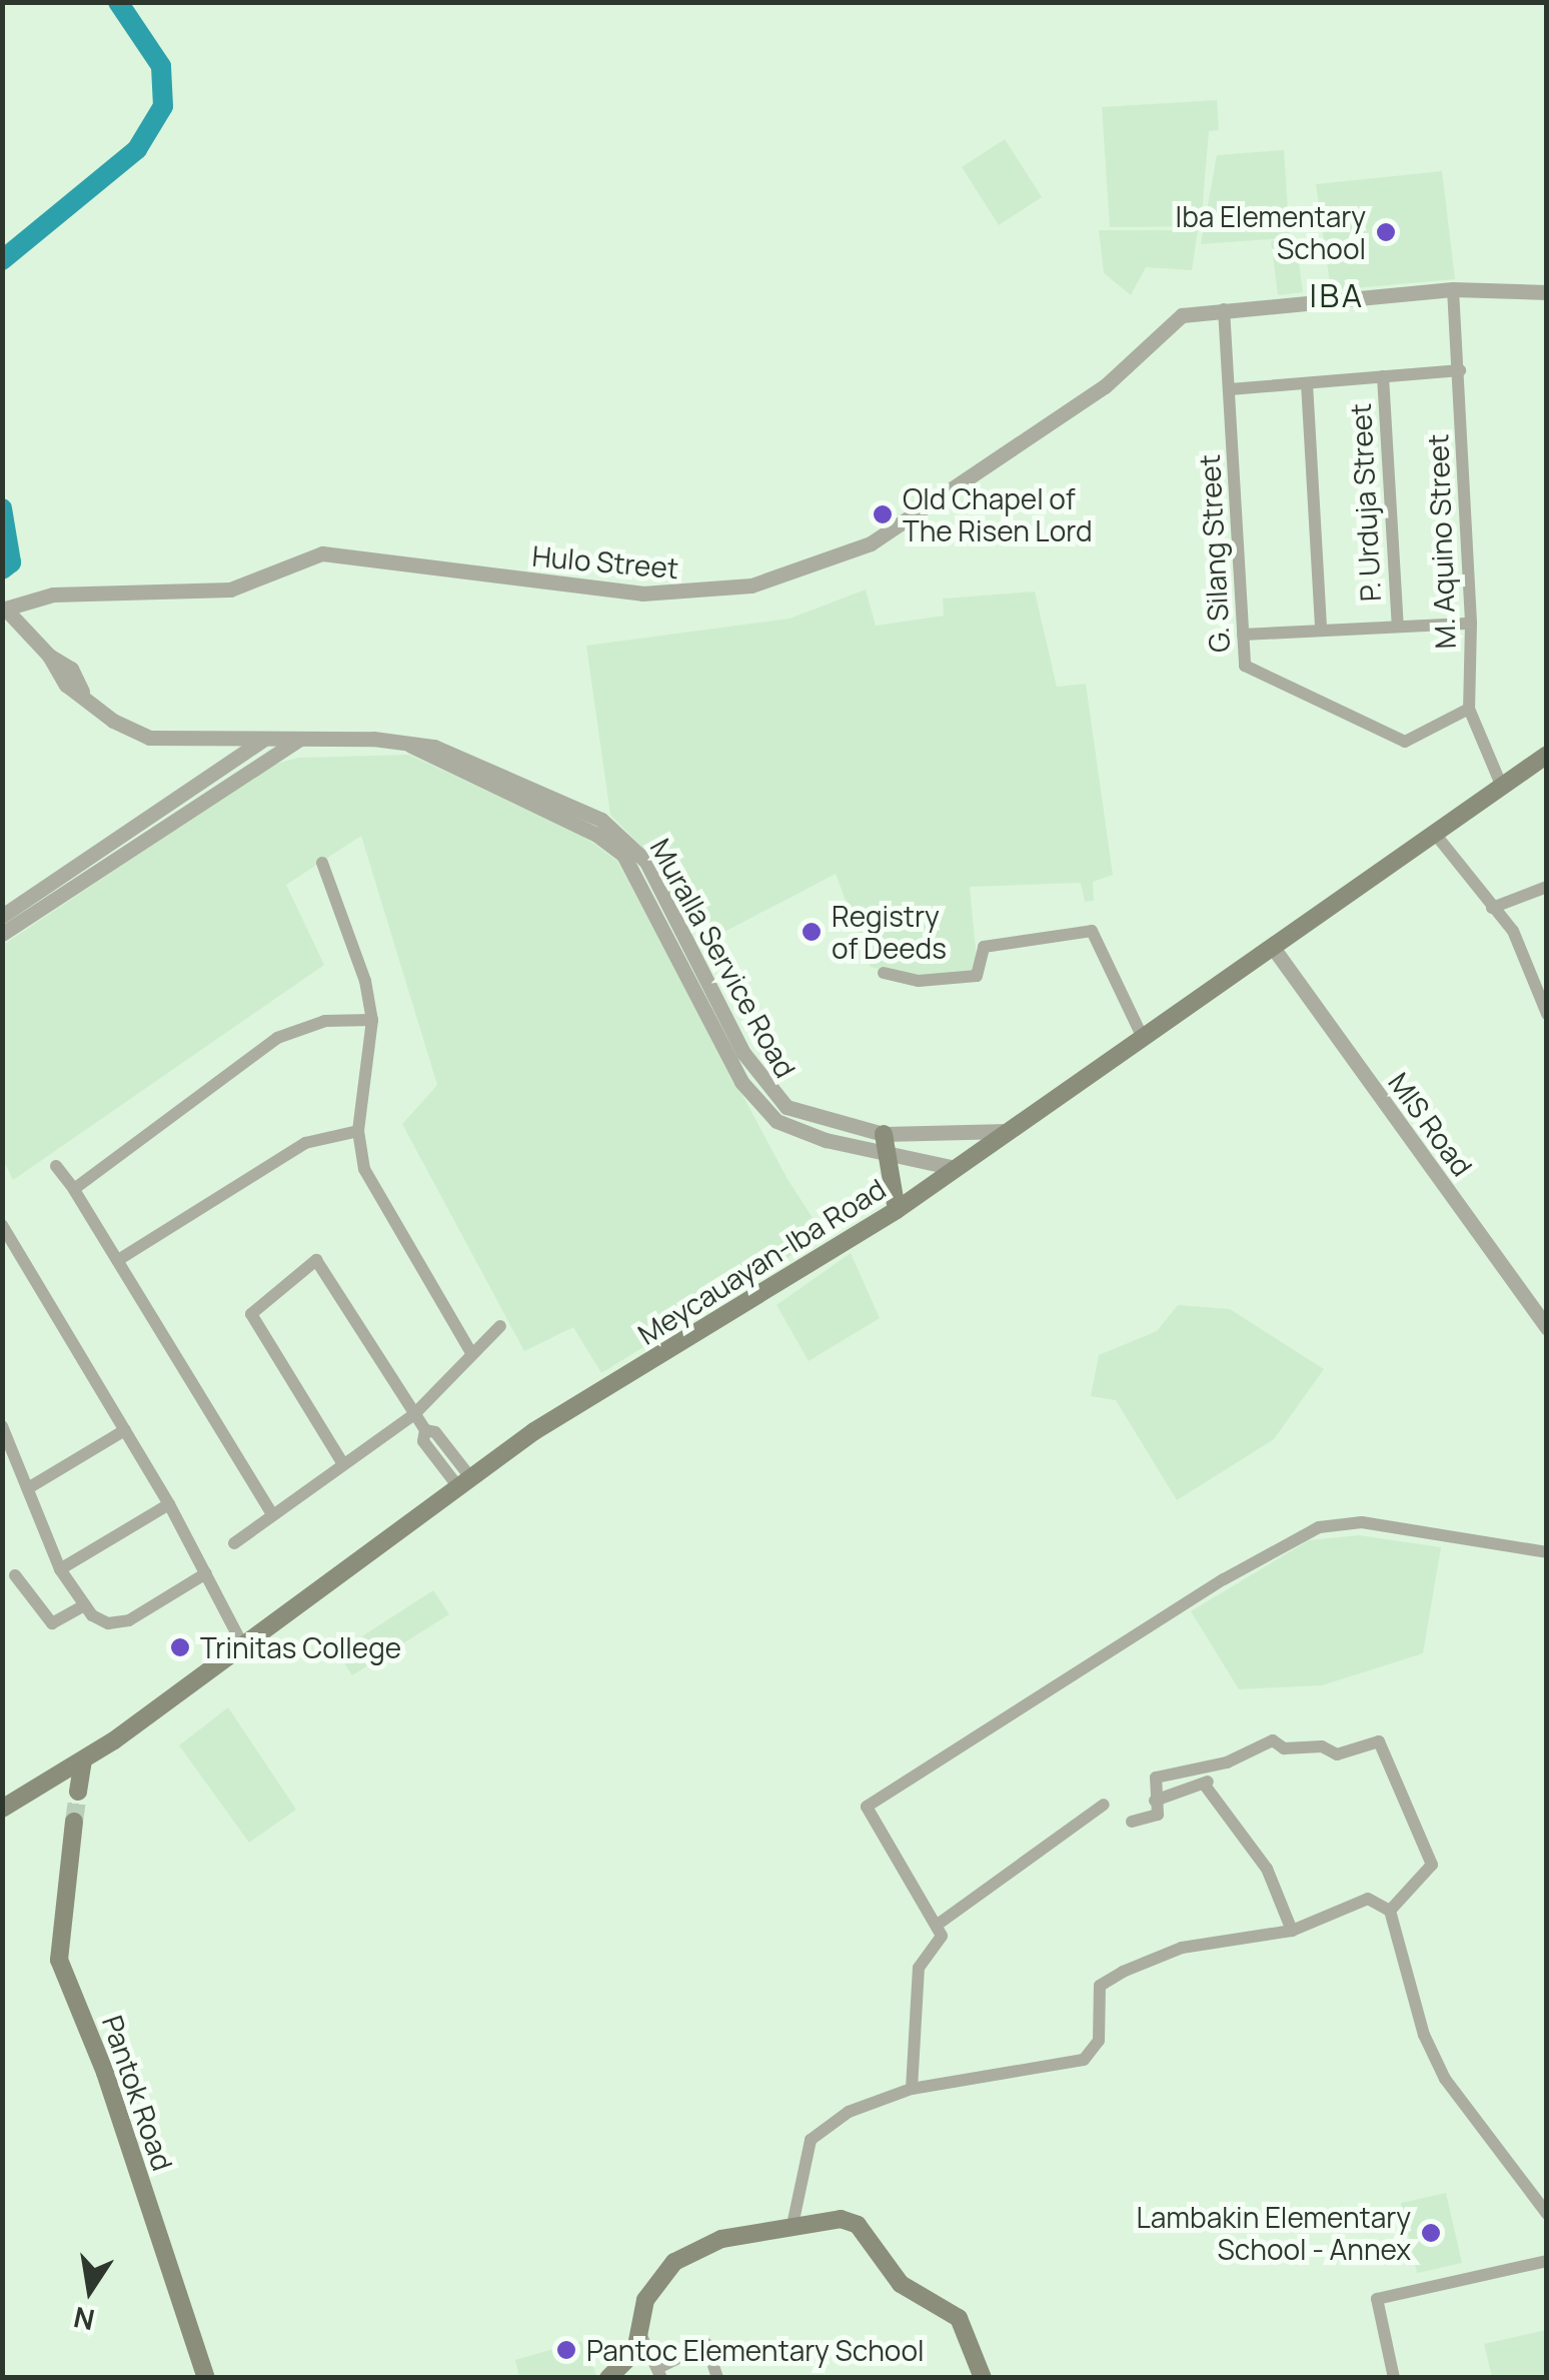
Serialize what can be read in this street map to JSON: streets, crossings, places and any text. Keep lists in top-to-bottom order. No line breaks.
{"streets":{"main road":["Meycauayan-Iba Road","Pantok Road"],"street":["P. Urduja Street","M. Aquino Street","G. Silang Street","Hulo Street","Muralla Service Road","MIS Road"]},"crossings":[["M. Aquino Street","G. Silang Street"],["M. Aquino Street","Hulo Street"],["M. Aquino Street","Meycauayan-Iba Road"],["G. Silang Street","Hulo Street"],["Hulo Street","Muralla Service Road"],["Muralla Service Road","Meycauayan-Iba Road"],["MIS Road","Meycauayan-Iba Road"]],"districts":["IBA"],"places":["Iba Elementary School","Old Chapel of The Risen Lord","Registry of Deeds","Trinitas College","Lambakin Elementary School - Annex","Pantoc Elementary School"],"north":"bottom"}
